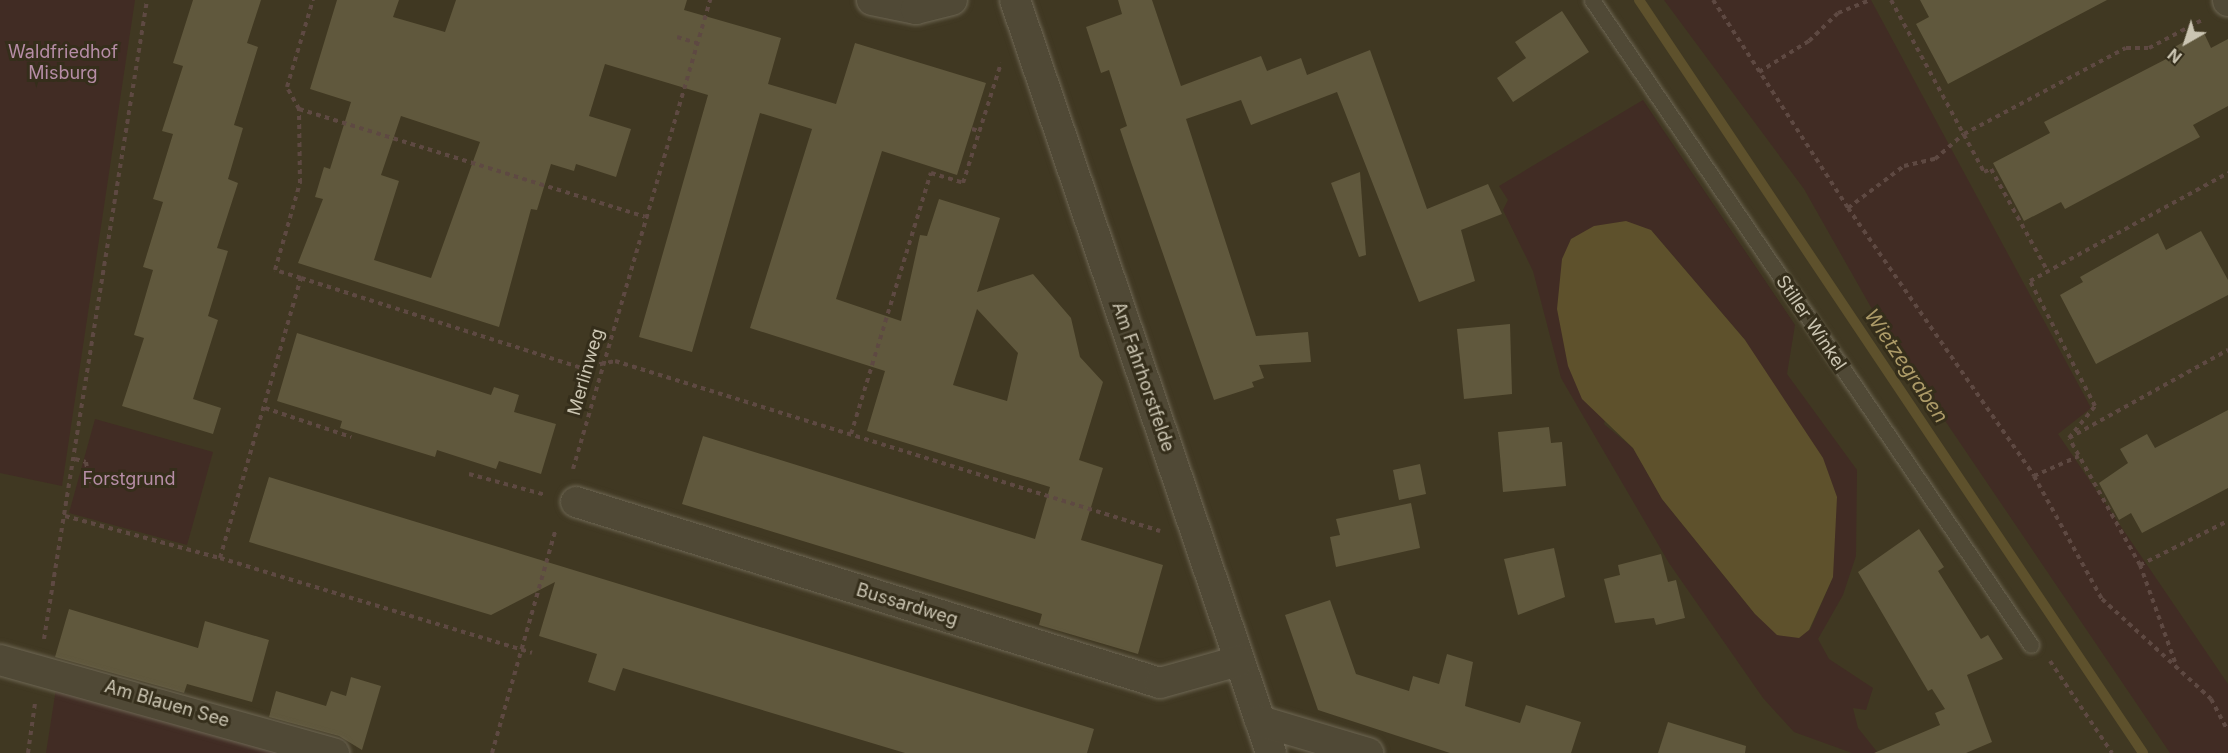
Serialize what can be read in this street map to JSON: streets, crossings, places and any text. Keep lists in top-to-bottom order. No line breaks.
{"streets":{"street":["Am Fahrhorstfelde","Bussardweg","Am Blauen See"],"lane":["Stiller Winkel"],"path":["Merlinweg"]},"crossings":[["Merlinweg","Bussardweg"],["Am Fahrhorstfelde","Bussardweg"]],"water":["Wietzegraben"],"parks":["Waldfriedhof Misburg","Forstgrund"],"north":"bottom left"}
